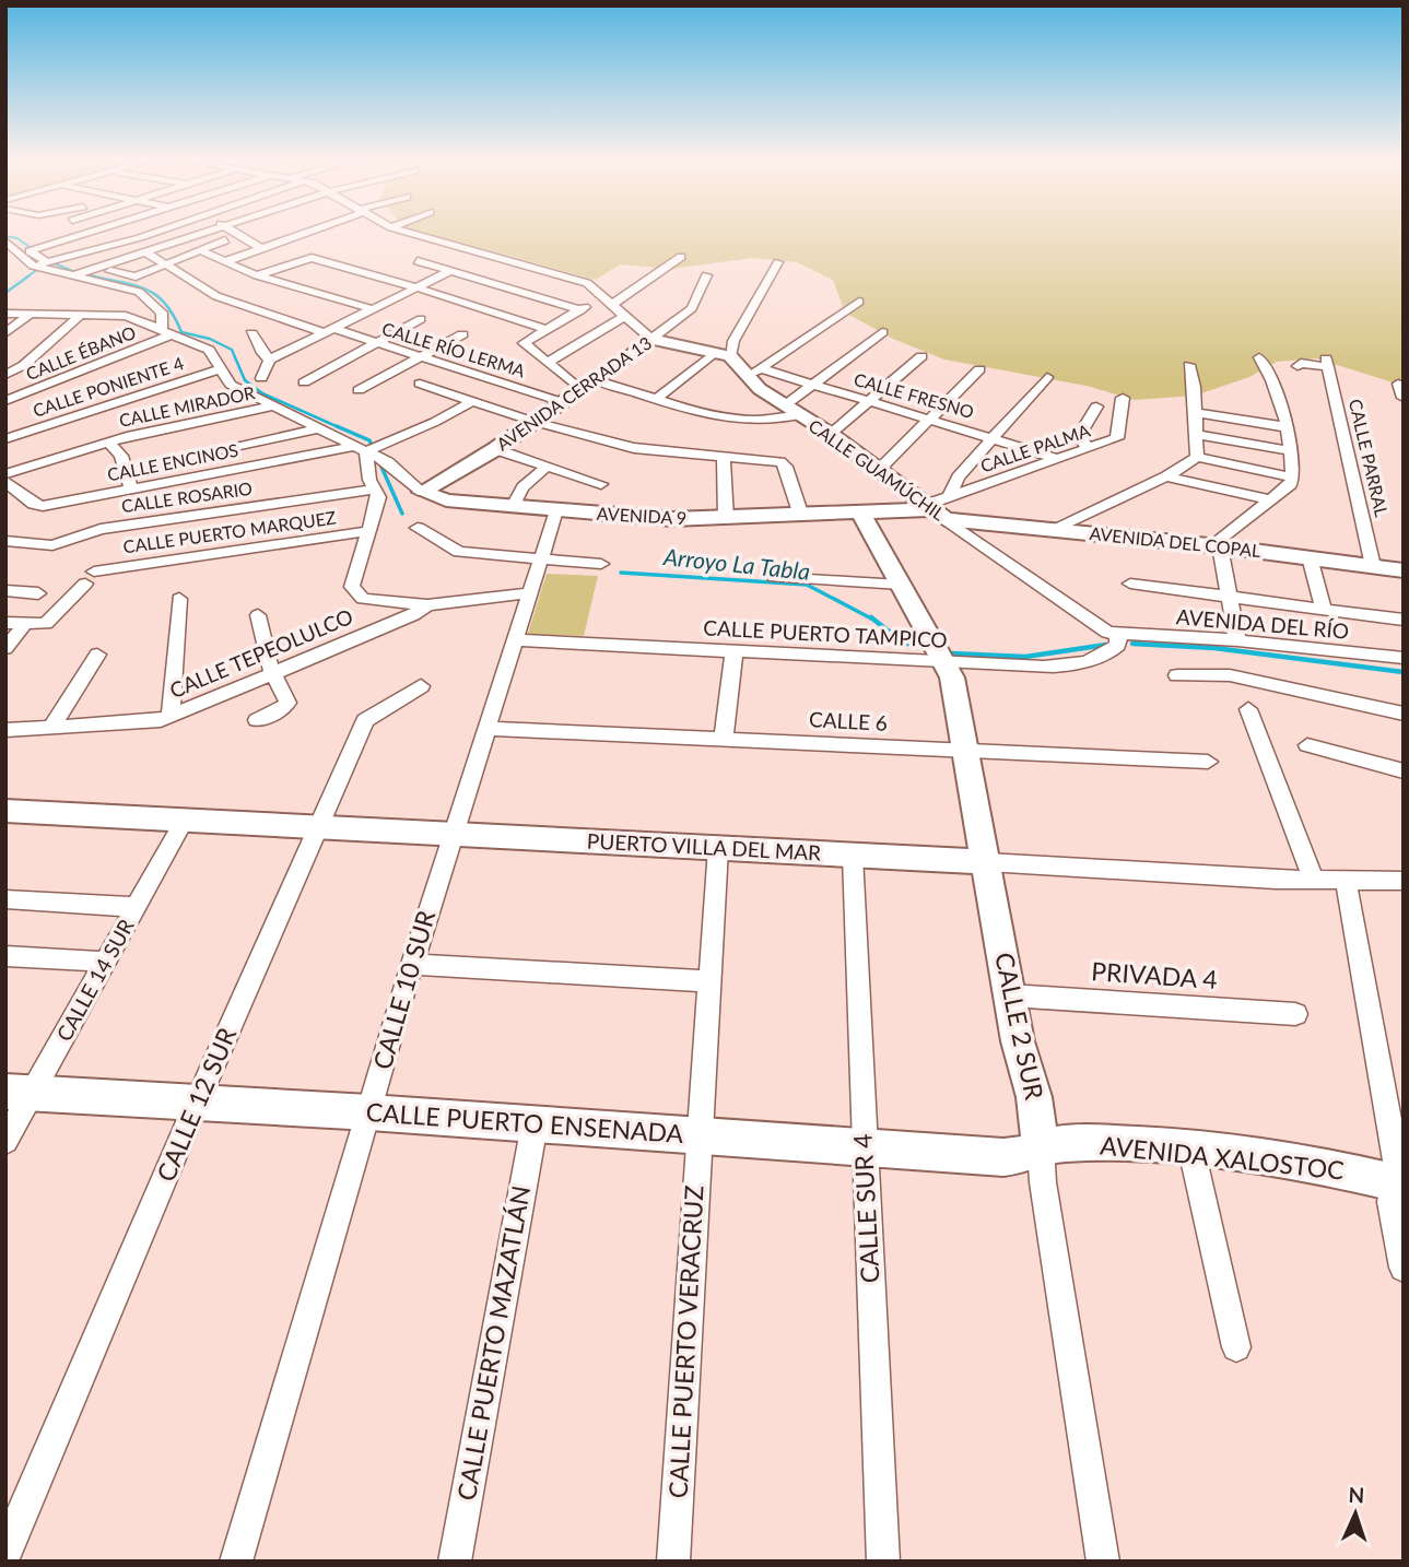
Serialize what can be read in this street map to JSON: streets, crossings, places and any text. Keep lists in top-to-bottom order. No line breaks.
{"streets":{"street":["CALLE RÍO LERMA","CALLE ÉBANO","CALLE PONIENTE 4","AVENIDA CERRADA 13","CALLE FRESNO","CALLE MIRADOR","CALLE PALMA","CALLE PARRAL","CALLE ENCINOS","CALLE GUAMÚCHIL","CALLE ROSARIO","AVENIDA 9","CALLE PUERTO MARQUEZ","AVENIDA DEL COPAL","AVENIDA DEL RÍO","CALLE PUERTO TAMPICO","CALLE TEPEOLULCO","CALLE 6","PUERTO VILLA DEL MAR","PRIVADA 4","CALLE 14 SUR","CALLE 10 SUR","CALLE 2 SUR","CALLE 12 SUR","CALLE PUERTO ENSENADA","AVENIDA XALOSTOC","CALLE SUR 4","CALLE PUERTO VERACRUZ","CALLE PUERTO MAZATLÁN"]},"crossings":[["CALLE RÍO LERMA","AVENIDA CERRADA 13"],["CALLE ÉBANO","AVENIDA 9"],["CALLE PONIENTE 4","AVENIDA 9"],["AVENIDA CERRADA 13","AVENIDA 9"],["CALLE FRESNO","CALLE PALMA"],["CALLE FRESNO","CALLE GUAMÚCHIL"],["CALLE MIRADOR","CALLE ENCINOS"],["CALLE MIRADOR","AVENIDA 9"],["CALLE PALMA","CALLE GUAMÚCHIL"],["CALLE PALMA","AVENIDA 9"],["CALLE PALMA","AVENIDA DEL COPAL"],["CALLE PARRAL","AVENIDA DEL COPAL"],["CALLE ENCINOS","AVENIDA 9"],["CALLE GUAMÚCHIL","AVENIDA 9"],["CALLE GUAMÚCHIL","AVENIDA DEL COPAL"],["CALLE GUAMÚCHIL","AVENIDA DEL RÍO"],["CALLE GUAMÚCHIL","CALLE PUERTO TAMPICO"],["AVENIDA 9","AVENIDA DEL COPAL"],["AVENIDA 9","CALLE 10 SUR"],["AVENIDA 9","CALLE 2 SUR"],["AVENIDA DEL RÍO","CALLE PUERTO TAMPICO"],["CALLE PUERTO TAMPICO","CALLE 10 SUR"],["CALLE PUERTO TAMPICO","CALLE 2 SUR"],["CALLE TEPEOLULCO","CALLE 10 SUR"],["CALLE 6","CALLE 10 SUR"],["CALLE 6","CALLE 2 SUR"],["PUERTO VILLA DEL MAR","CALLE 14 SUR"],["PUERTO VILLA DEL MAR","CALLE 10 SUR"],["PUERTO VILLA DEL MAR","CALLE 2 SUR"],["PUERTO VILLA DEL MAR","CALLE 12 SUR"],["PUERTO VILLA DEL MAR","CALLE SUR 4"],["PUERTO VILLA DEL MAR","CALLE PUERTO VERACRUZ"],["PRIVADA 4","CALLE 2 SUR"],["CALLE 14 SUR","CALLE PUERTO ENSENADA"],["CALLE 10 SUR","CALLE PUERTO ENSENADA"],["CALLE 2 SUR","CALLE PUERTO ENSENADA"],["CALLE 2 SUR","AVENIDA XALOSTOC"],["CALLE 12 SUR","CALLE PUERTO ENSENADA"],["CALLE PUERTO ENSENADA","AVENIDA XALOSTOC"],["CALLE PUERTO ENSENADA","CALLE SUR 4"],["CALLE PUERTO ENSENADA","CALLE PUERTO VERACRUZ"],["CALLE PUERTO ENSENADA","CALLE PUERTO MAZATLÁN"]],"water":["Arroyo La Tabla"],"north":"top"}
